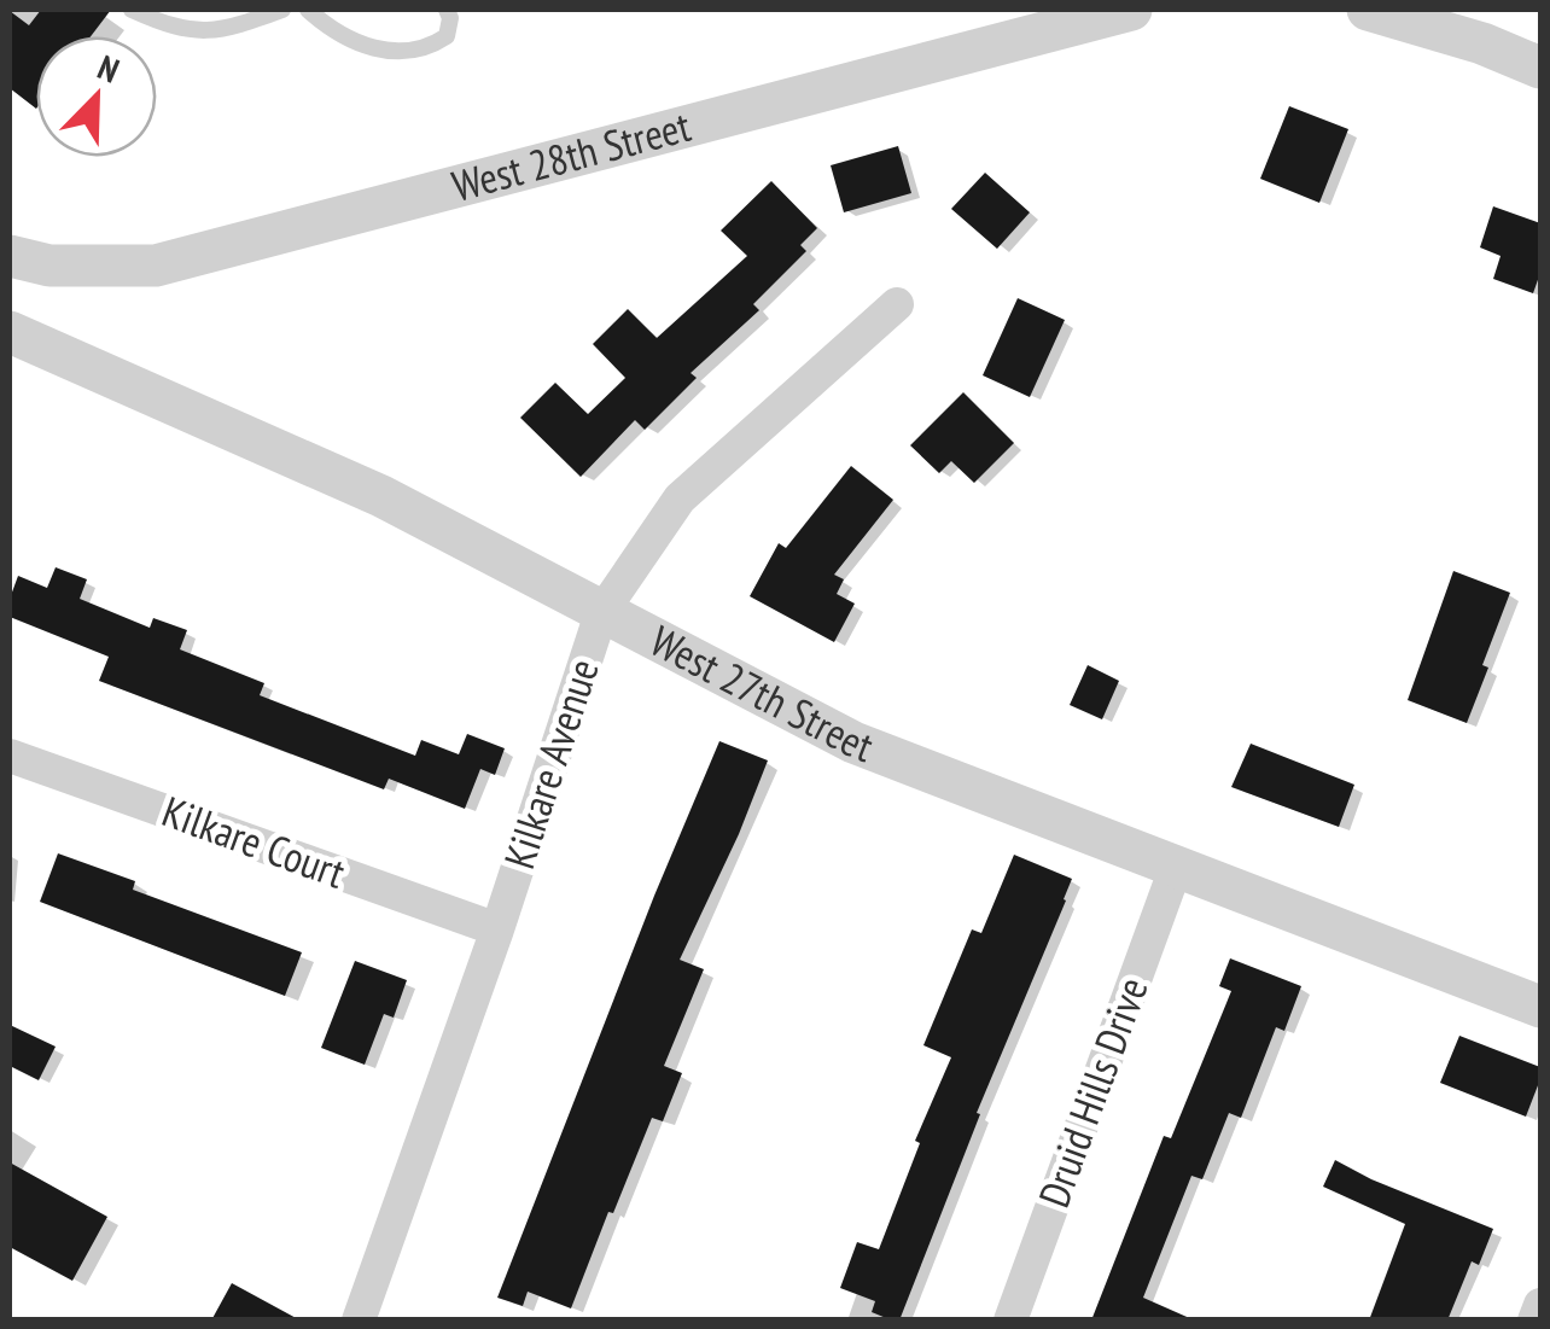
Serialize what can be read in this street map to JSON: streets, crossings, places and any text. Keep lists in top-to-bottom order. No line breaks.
{"streets":{"street":["West 28th Street","West 27th Street","Kilkare Avenue","Kilkare Court","Druid Hills Drive"]},"crossings":[["West 27th Street","Kilkare Avenue"],["West 27th Street","Druid Hills Drive"],["Kilkare Avenue","Kilkare Court"]],"north":"top right"}
